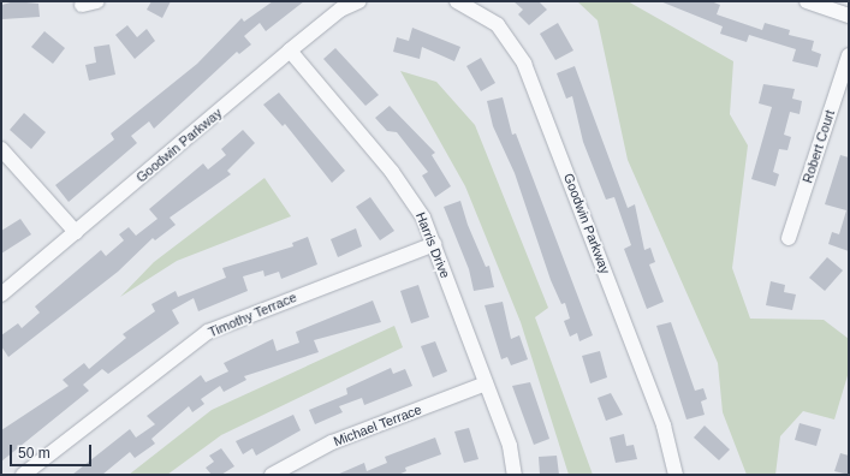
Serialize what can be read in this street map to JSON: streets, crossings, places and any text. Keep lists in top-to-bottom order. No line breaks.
{"streets":{"street":["Goodwin Parkway","Robert Court","Harris Drive","Timothy Terrace","Michael Terrace"]},"crossings":[["Goodwin Parkway","Harris Drive"],["Harris Drive","Timothy Terrace"],["Harris Drive","Michael Terrace"]],"scale_bar":"50 m"}
